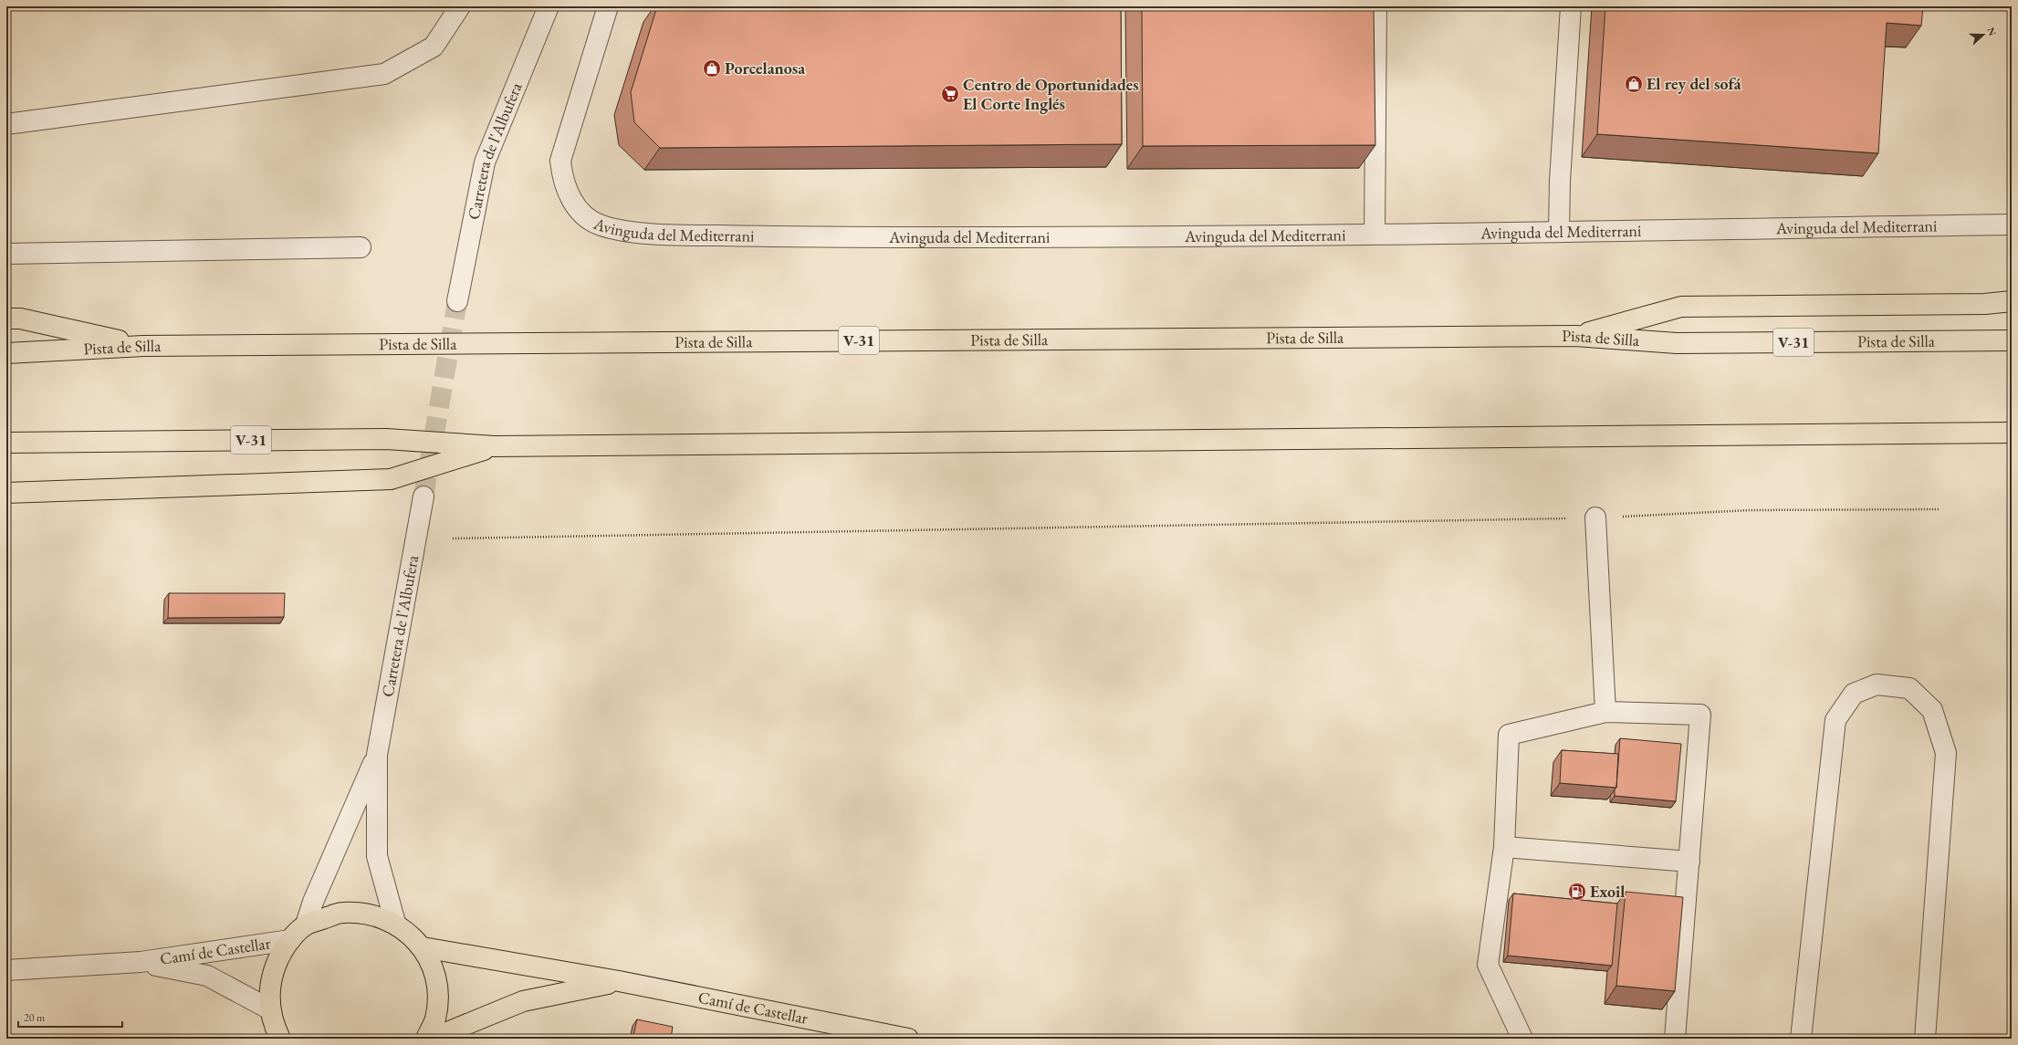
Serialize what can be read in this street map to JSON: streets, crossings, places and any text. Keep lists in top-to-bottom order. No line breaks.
{"streets":{"main road":["Pista de Silla","V-31","Camí de Castellar"],"street":["Carretera de l'Albufera","Avinguda del Mediterrani"]},"places":{"shop":["Porcelanosa","El rey del sofá"],"supermarket":["Centro de Oportunidades El Corte Inglés"],"fuel station":["Exoil"]},"scale_bar":"20 m","north":"right"}
